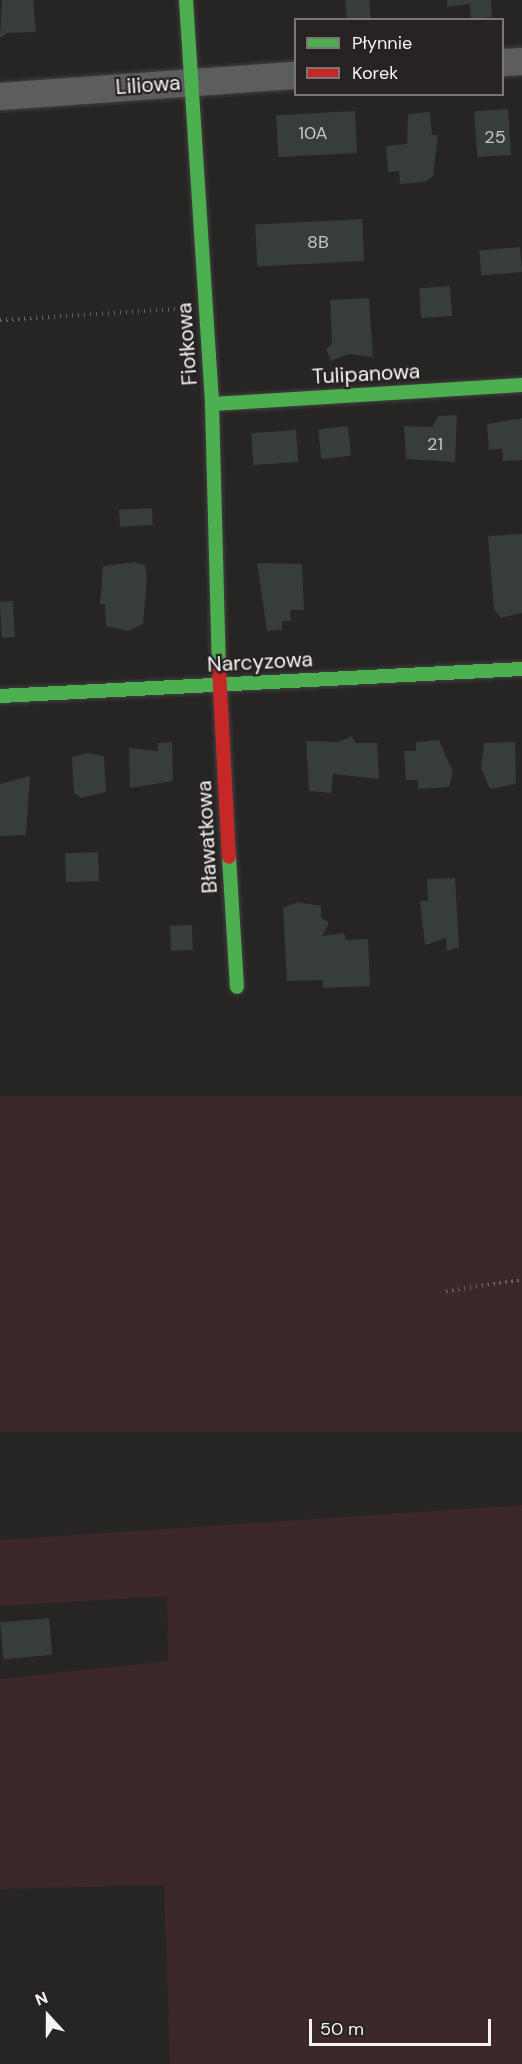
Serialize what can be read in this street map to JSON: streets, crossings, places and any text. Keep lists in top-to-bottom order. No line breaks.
{"streets":{"street":["Liliowa","Fiołkowa","Tulipanowa","Narcyzowa","Bławatkowa"]},"crossings":[["Liliowa","Fiołkowa"],["Fiołkowa","Tulipanowa"],["Fiołkowa","Narcyzowa"],["Fiołkowa","Bławatkowa"],["Narcyzowa","Bławatkowa"]],"house_numbers":["10A","25","8B","21"],"legend":["Płynnie","Korek"],"scale_bar":"50 m","north":"top"}
